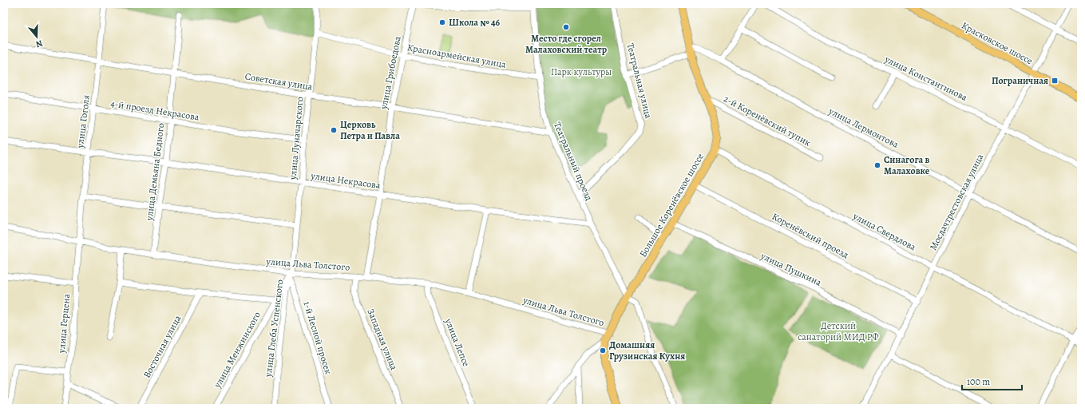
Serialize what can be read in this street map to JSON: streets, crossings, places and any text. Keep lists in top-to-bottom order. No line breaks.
{"streets":{"main road":["Красковское шоссе","Большое Коренёвское шоссе"],"street":["Красноармейская улица","улица Грибоедова","улица Константинова","Театральная улица","Советская улица","4-й проезд Некрасова","2-й Коренёвский тупик","улица Гоголя","улица Лермонтова","улица Луначарского","Театральный проезд","улица Демьяна Бедного","улица Некрасова","Мосдачтрестовская улица","улица Свердлова","Коренёвский проезд","улица Льва Толстого","улица Пушкина","улица Герцена","улица Глеба Успенского","1-й Лесной просек","Западная улица","улица Лепсе","Восточная улица","улица Менжинского"]},"crossings":[["Красковское шоссе","Мосдачтрестовская улица"],["Красноармейская улица","улица Грибоедова"],["Красноармейская улица","улица Луначарского"],["Красноармейская улица","Театральный проезд"],["улица Грибоедова","Советская улица"],["улица Грибоедова","улица Некрасова"],["улица Грибоедова","улица Льва Толстого"],["улица Константинова","Мосдачтрестовская улица"],["Театральная улица","Театральный проезд"],["Советская улица","улица Гоголя"],["Советская улица","улица Луначарского"],["Советская улица","Театральный проезд"],["Советская улица","улица Демьяна Бедного"],["4-й проезд Некрасова","улица Гоголя"],["4-й проезд Некрасова","улица Луначарского"],["4-й проезд Некрасова","улица Демьяна Бедного"],["2-й Коренёвский тупик","Большое Коренёвское шоссе"],["улица Гоголя","улица Некрасова"],["улица Гоголя","улица Льва Толстого"],["улица Гоголя","улица Герцена"],["улица Лермонтова","Мосдачтрестовская улица"],["улица Лермонтова","Большое Коренёвское шоссе"],["улица Луначарского","улица Некрасова"],["улица Луначарского","улица Льва Толстого"],["улица Луначарского","улица Глеба Успенского"],["улица Луначарского","1-й Лесной просек"],["Театральный проезд","улица Некрасова"],["Театральный проезд","Большое Коренёвское шоссе"],["улица Демьяна Бедного","улица Некрасова"],["улица Демьяна Бедного","улица Льва Толстого"],["Мосдачтрестовская улица","улица Свердлова"],["Мосдачтрестовская улица","Коренёвский проезд"],["Мосдачтрестовская улица","улица Пушкина"],["Большое Коренёвское шоссе","улица Свердлова"],["Большое Коренёвское шоссе","Коренёвский проезд"],["Большое Коренёвское шоссе","улица Льва Толстого"],["Большое Коренёвское шоссе","улица Пушкина"],["улица Льва Толстого","улица Герцена"],["улица Льва Толстого","улица Глеба Успенского"],["улица Льва Толстого","1-й Лесной просек"],["улица Льва Толстого","Западная улица"],["улица Льва Толстого","улица Лепсе"],["улица Глеба Успенского","1-й Лесной просек"],["улица Глеба Успенского","улица Менжинского"]],"parks":["Парк культуры","Детский санаторий МИД РФ"],"places":{"other":["Школа № 46","Место где сгорел Малаховский театр","Церковь Петра и Павла","Синагога в Малаховке","Домашняя Грузинская Кухня"],"transit":["Пограничная"]},"scale_bar":"100 m","north":"bottom"}
